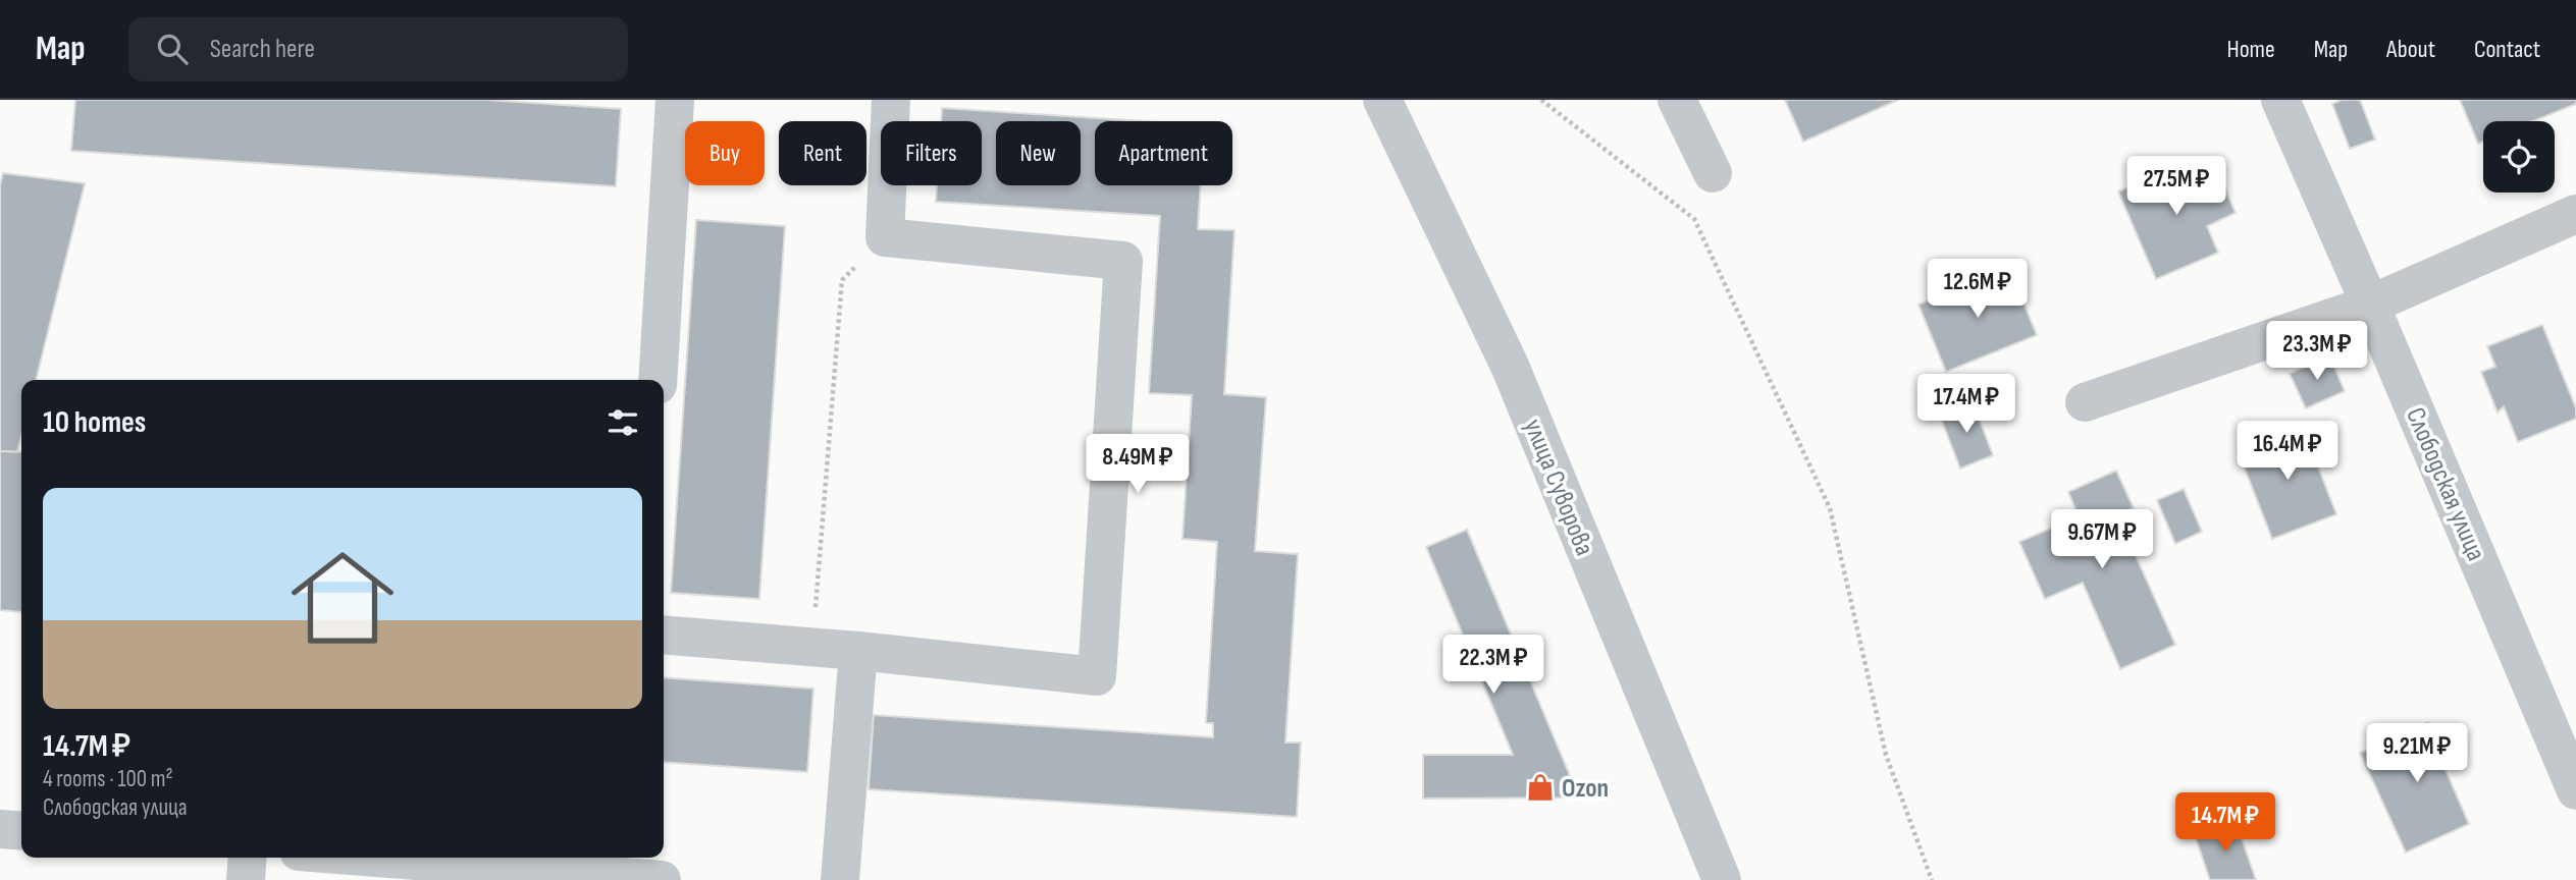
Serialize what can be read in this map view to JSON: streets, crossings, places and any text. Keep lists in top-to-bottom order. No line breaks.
{"streets":{"street":["Слободская улица","улица Суворова"]},"places":{"shop":["Ozon"]},"page":{"header":"Map","search":"Search here","nav":["Home","Map","About","Contact"],"chip":["Buy","Rent","Filters","New","Apartment"],"price":["27.5M ₽","12.6M ₽","23.3M ₽","17.4M ₽","16.4M ₽","8.49M ₽","9.67M ₽","22.3M ₽","9.21M ₽","14.7M ₽"],"heading":"10 homes","list":[{"name":"14.7M ₽","note":"4 rooms · 100 m² · Слободская улица"}]}}
